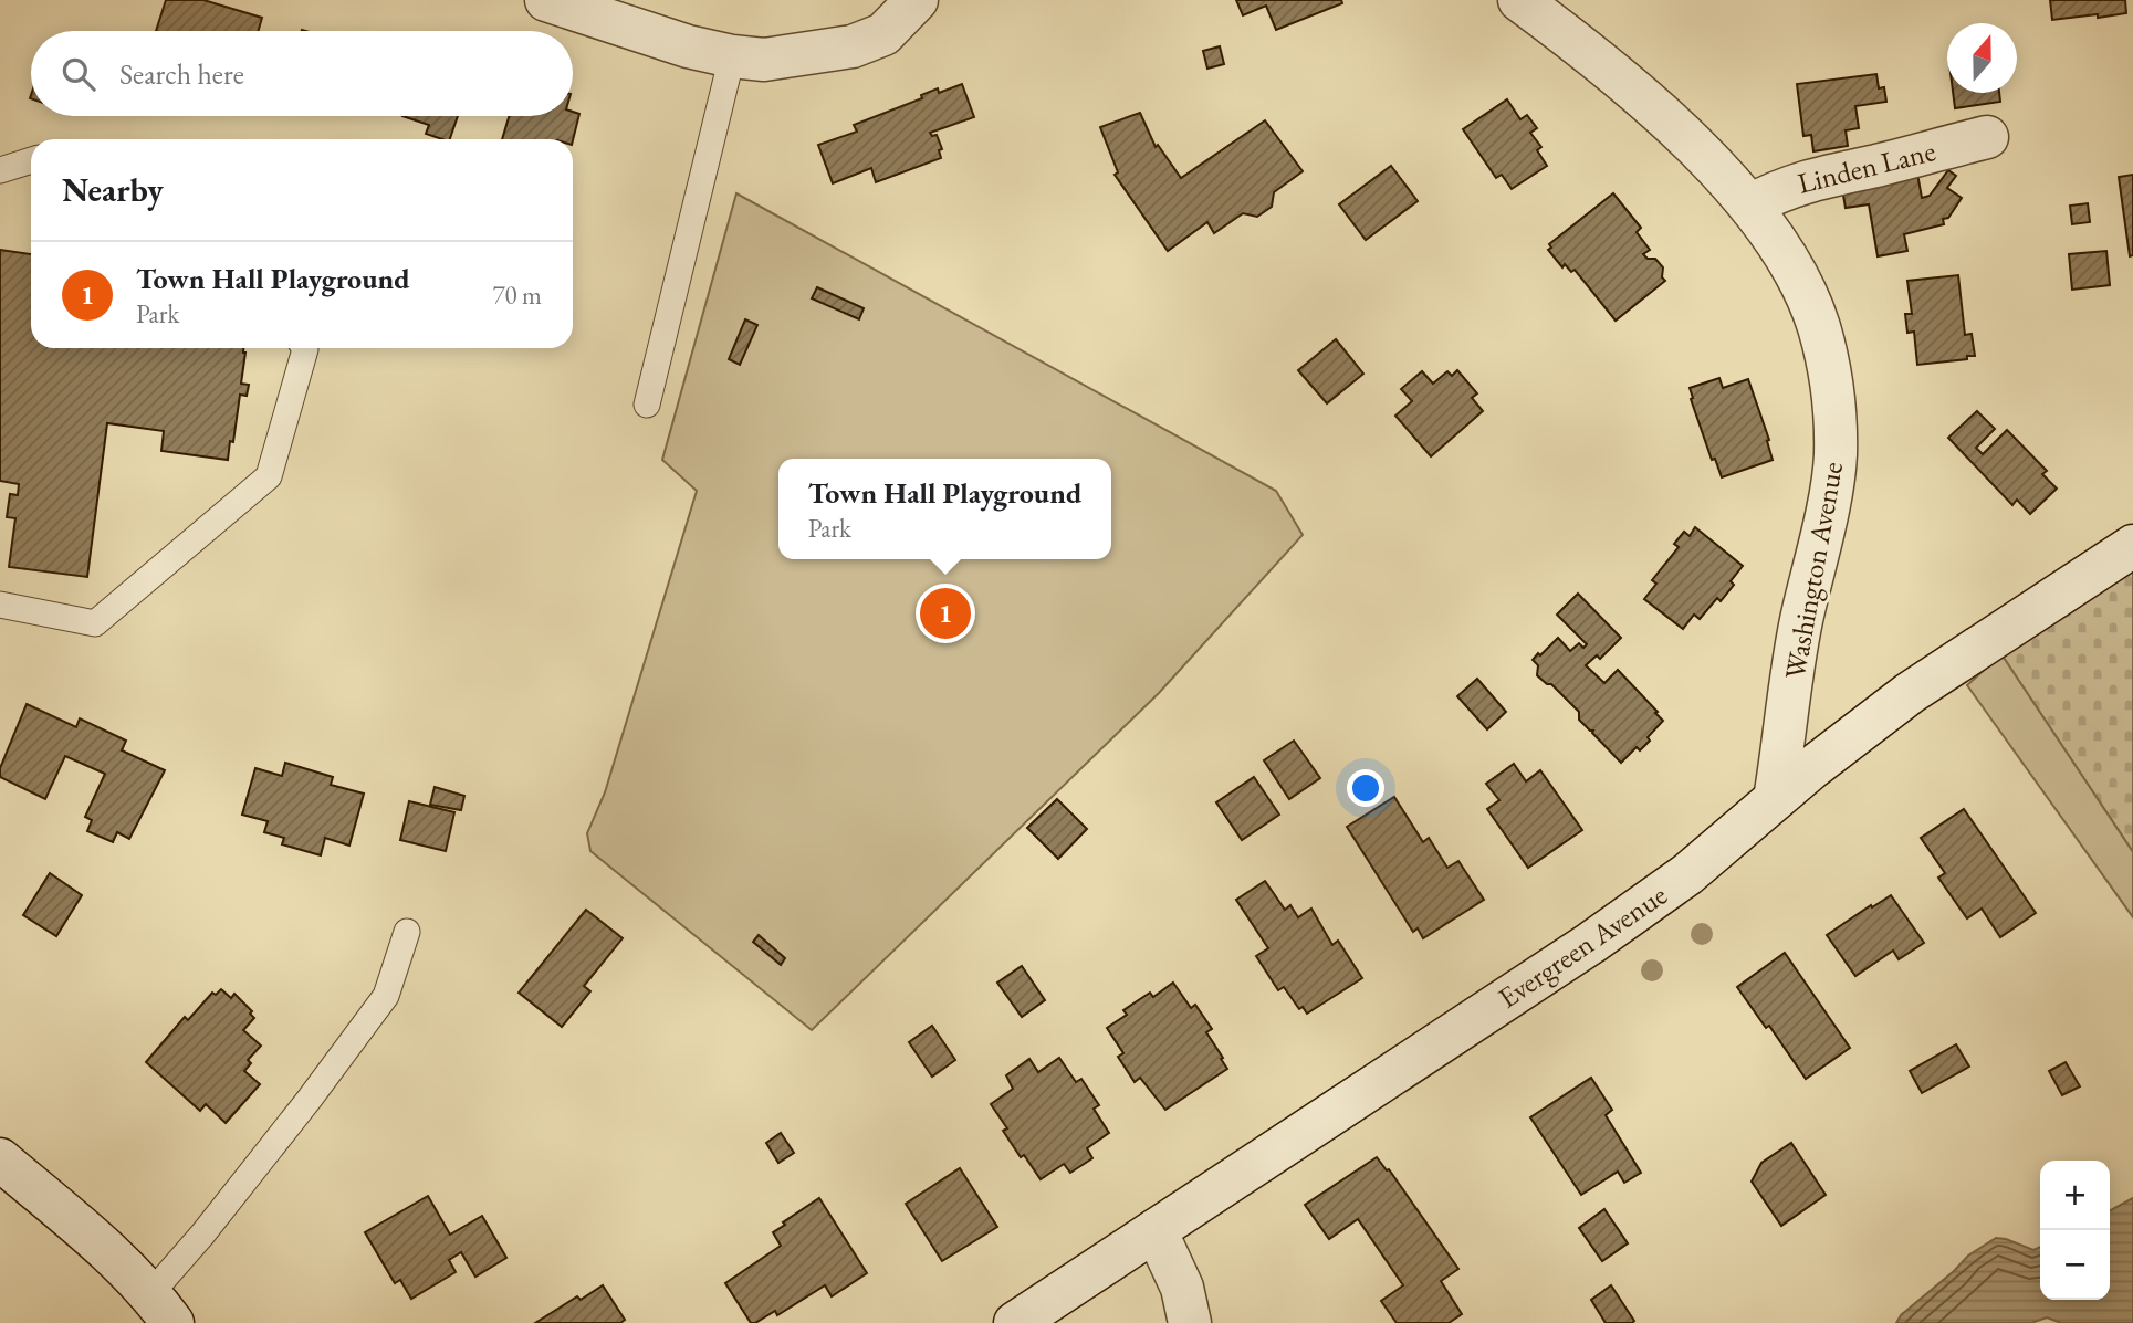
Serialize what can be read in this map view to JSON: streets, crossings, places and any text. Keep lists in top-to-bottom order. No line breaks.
{"streets":{"street":["Linden Lane","Washington Avenue","Evergreen Avenue"]},"crossings":[["Linden Lane","Washington Avenue"],["Washington Avenue","Evergreen Avenue"]],"north":"top","page":{"search":"Search here","heading":"Nearby","list":[{"mark":"1","name":"Town Hall Playground","note":"Park","value":"70 m"}],"popup":["Town Hall Playground","Park"],"pins":"1","map_buttons":["+","−"]}}
